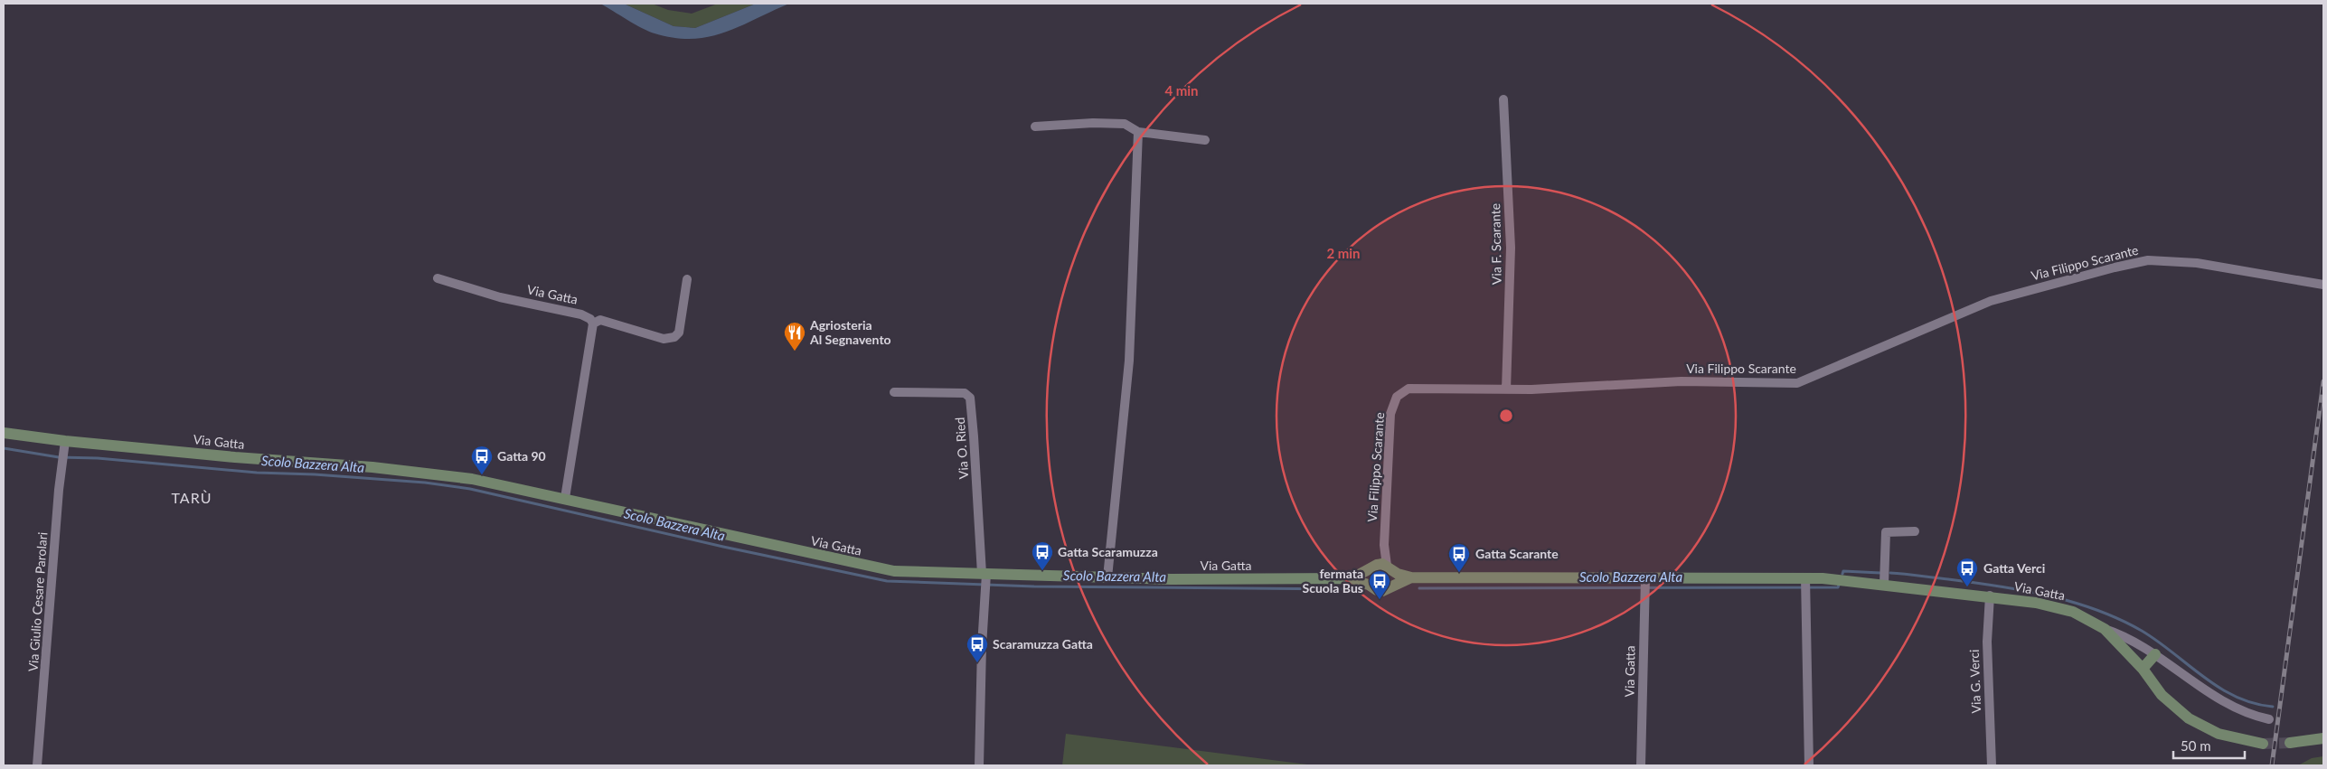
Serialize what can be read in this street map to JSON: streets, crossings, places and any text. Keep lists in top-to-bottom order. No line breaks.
{"streets":{"street":["Via F. Scarante","Via Filippo Scarante","Via Gatta","Via O. Ried","Via Giulio Cesare Parolari","Via G. Verci"]},"crossings":[["Via F. Scarante","Via Filippo Scarante"],["Via Filippo Scarante","Via Gatta"],["Via Gatta","Via O. Ried"],["Via Gatta","Via Giulio Cesare Parolari"],["Via Gatta","Via G. Verci"]],"districts":["TARÙ"],"water":["Scolo Bazzera Alta"],"places":{"restaurant":["Agriosteria Al Segnavento"],"bus stop":["Gatta 90","Gatta Scaramuzza","Gatta Scarante","Gatta Verci","fermata Scuola Bus","Scaramuzza Gatta"]},"scale_bar":"50 m","rings":["4 min","2 min"]}
